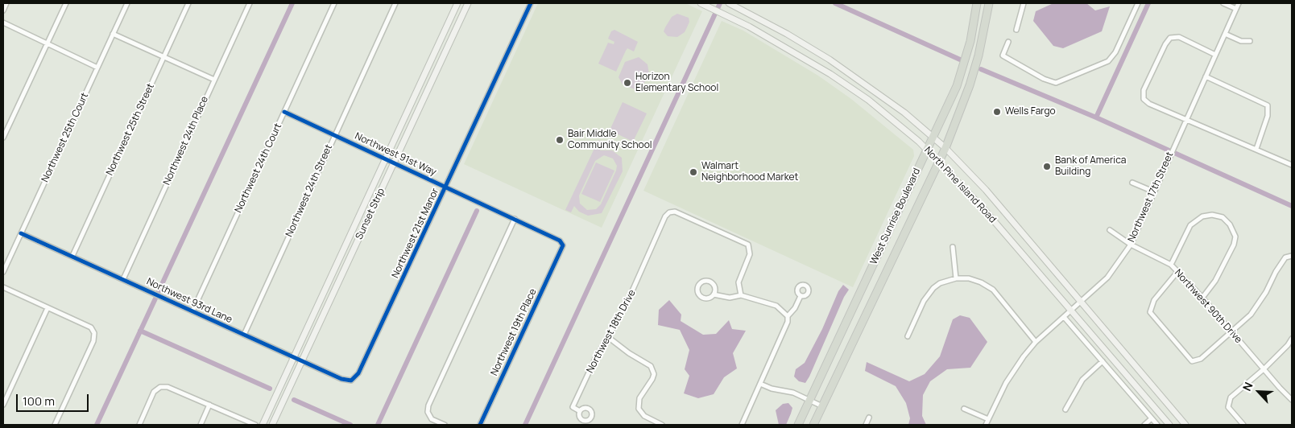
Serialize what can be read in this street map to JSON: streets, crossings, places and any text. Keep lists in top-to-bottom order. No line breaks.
{"streets":{"highway":["West Sunrise Boulevard"],"main road":["North Pine Island Road","Sunset Strip"],"street":["Northwest 25th Street","Northwest 25th Court","Northwest 24th Place","Northwest 91st Way","Northwest 24th Court","Northwest 24th Street","Northwest 17th Street","Northwest 21st Manor","Northwest 93rd Lane","Northwest 90th Drive","Northwest 18th Drive","Northwest 19th Place"]},"crossings":[["Northwest 25th Street","Northwest 93rd Lane"],["Northwest 25th Court","Northwest 93rd Lane"],["Northwest 24th Place","Northwest 93rd Lane"],["Northwest 91st Way","Northwest 24th Court"],["Northwest 91st Way","Northwest 24th Street"],["Northwest 91st Way","Sunset Strip"],["Northwest 91st Way","Northwest 21st Manor"],["Northwest 91st Way","Northwest 19th Place"],["Northwest 24th Court","Northwest 93rd Lane"],["North Pine Island Road","Northwest 17th Street"],["North Pine Island Road","West Sunrise Boulevard"],["Northwest 24th Street","Northwest 93rd Lane"],["Northwest 17th Street","Northwest 90th Drive"],["Sunset Strip","Northwest 93rd Lane"],["Northwest 21st Manor","Northwest 93rd Lane"]],"places":["Horizon Elementary School","Wells Fargo","Bair Middle Community School","Bank of America Building","Walmart Neighborhood Market"],"scale_bar":"100 m","north":"top left"}
